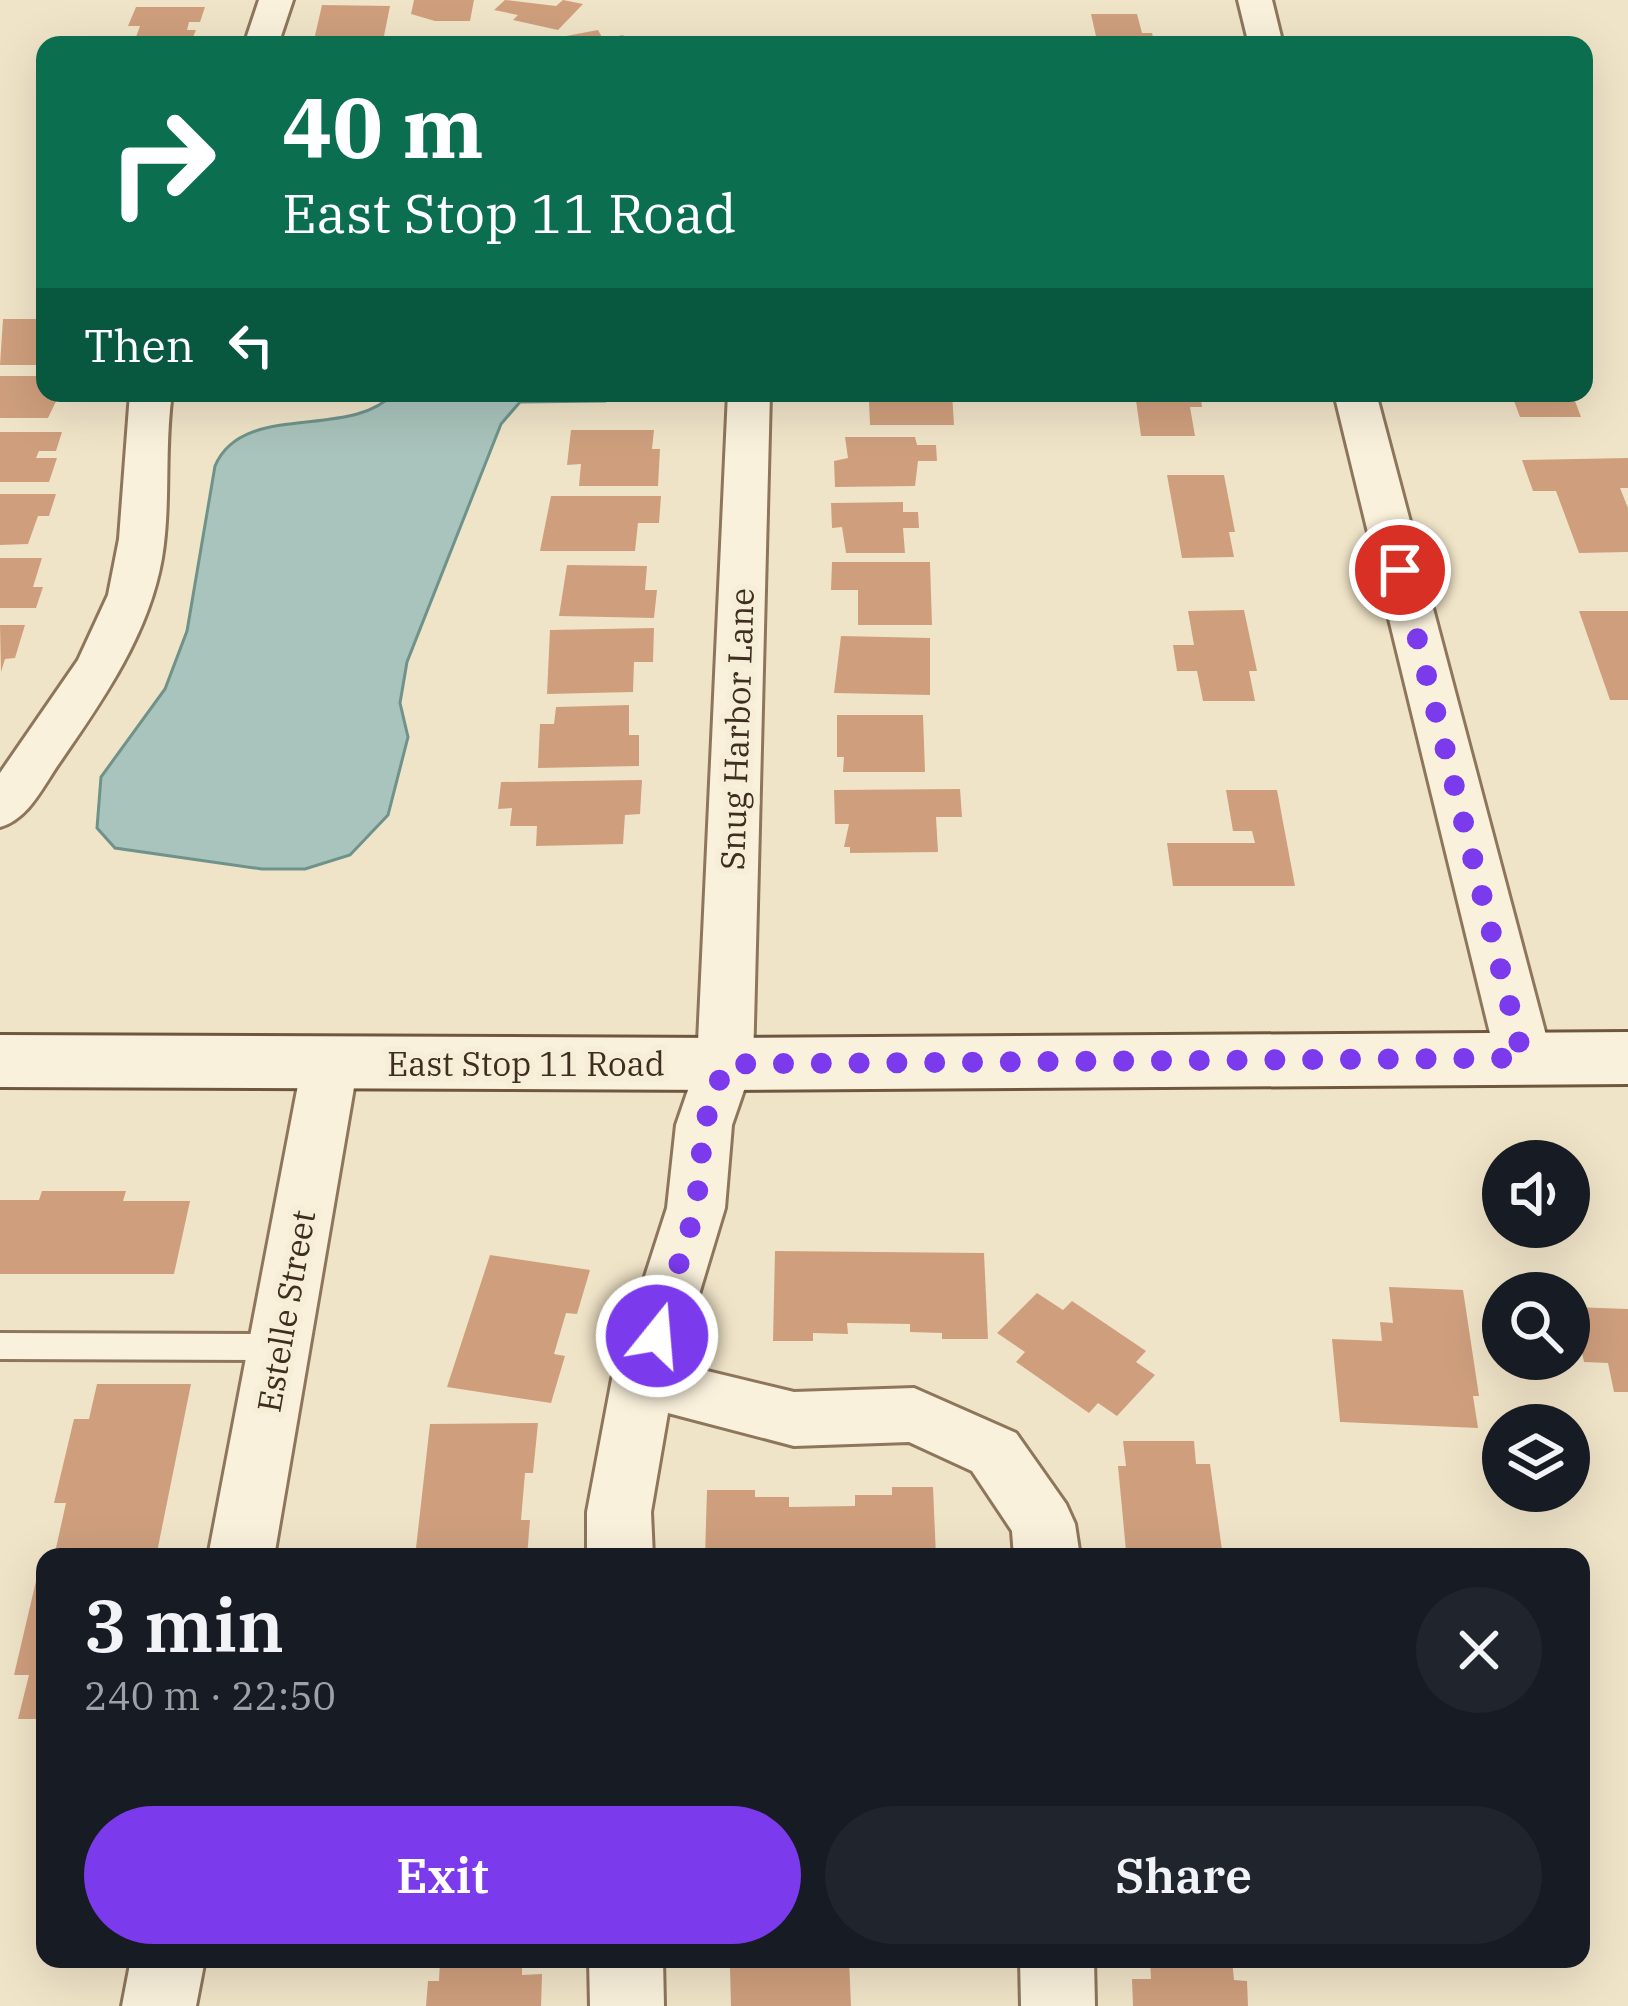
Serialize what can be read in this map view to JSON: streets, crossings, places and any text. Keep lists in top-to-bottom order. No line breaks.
{"streets":{"main road":["East Stop 11 Road"],"street":["Snug Harbor Lane","Estelle Street"]},"crossings":[["Snug Harbor Lane","East Stop 11 Road"],["East Stop 11 Road","Estelle Street"]],"page":{"turn":["40 m","East Stop 11 Road"],"then":"Then","heading":["3 min","240 m · 22:50"],"buttons":["Exit","Share"]}}
